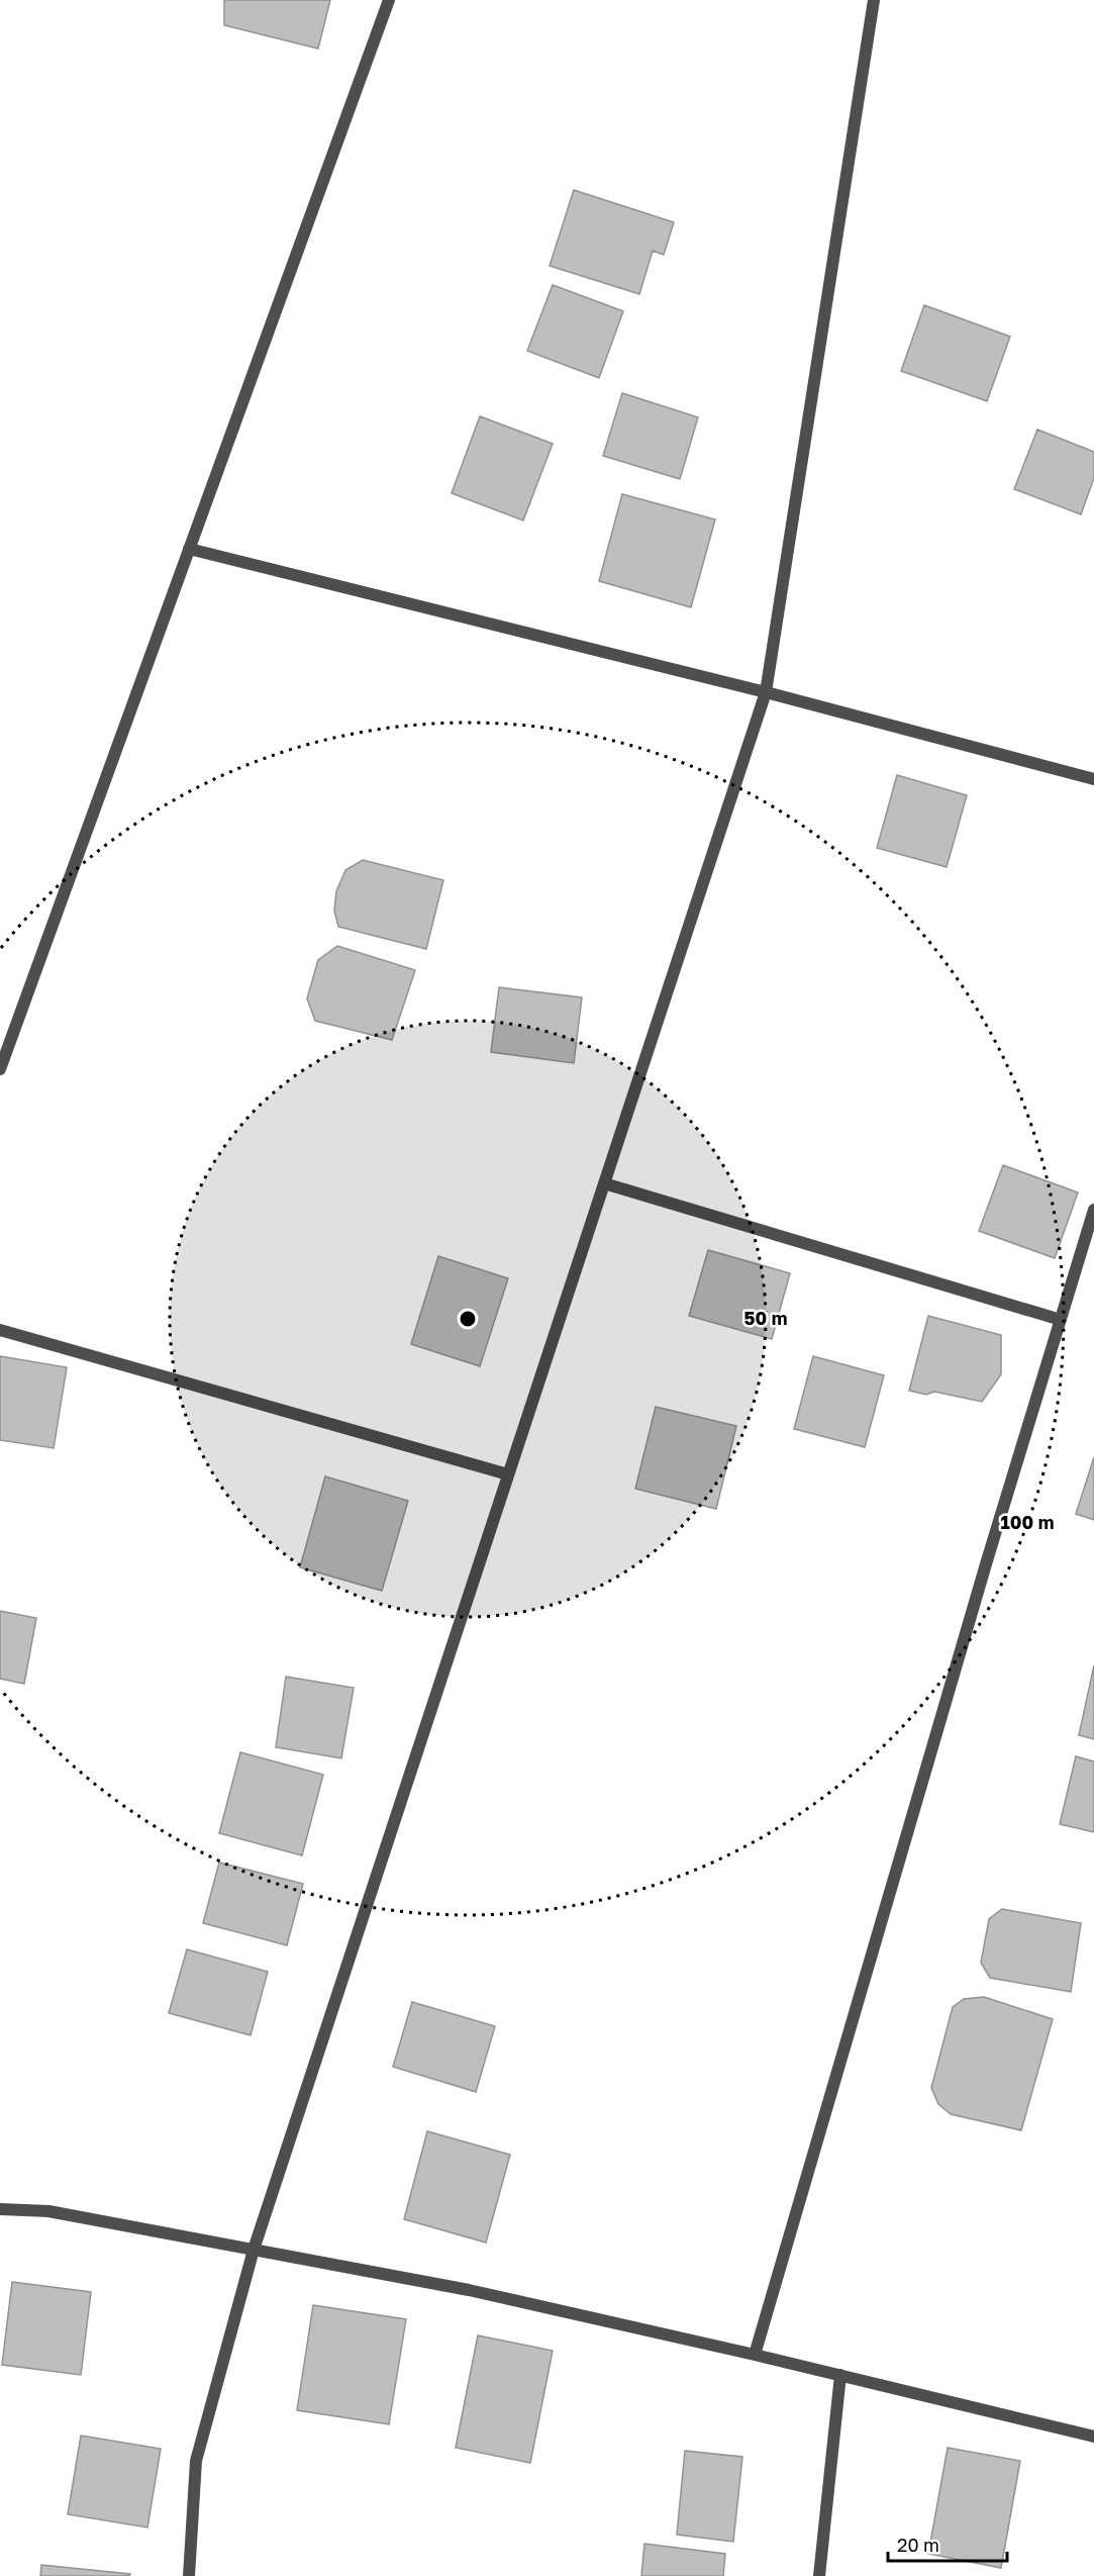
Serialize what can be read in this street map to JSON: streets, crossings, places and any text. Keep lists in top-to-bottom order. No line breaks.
{"scale_bar":"20 m","rings":["50 m","100 m"]}
